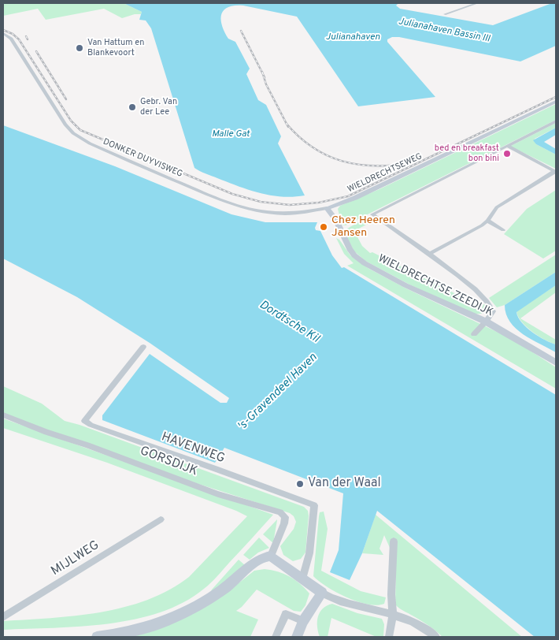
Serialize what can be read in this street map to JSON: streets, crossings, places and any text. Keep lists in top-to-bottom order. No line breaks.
{"streets":{"street":["DONKER DUYVISWEG","WIELDRECHTSEWEG","WIELDRECHTSE ZEEDIJK","HAVENWEG","GORSDIJK","MIJLWEG"]},"crossings":[["DONKER DUYVISWEG","WIELDRECHTSEWEG"],["DONKER DUYVISWEG","WIELDRECHTSE ZEEDIJK"],["WIELDRECHTSEWEG","WIELDRECHTSE ZEEDIJK"]],"water":["Julianahaven Bassin III","Julianahaven","Malle Gat","Dordtsche Kil","'s-Gravendeel Haven"],"places":["Van Hattum en Blankevoort","Gebr. Van der Lee","bed en breakfast bon bini","Chez Heeren Jansen","Van der Waal"]}
